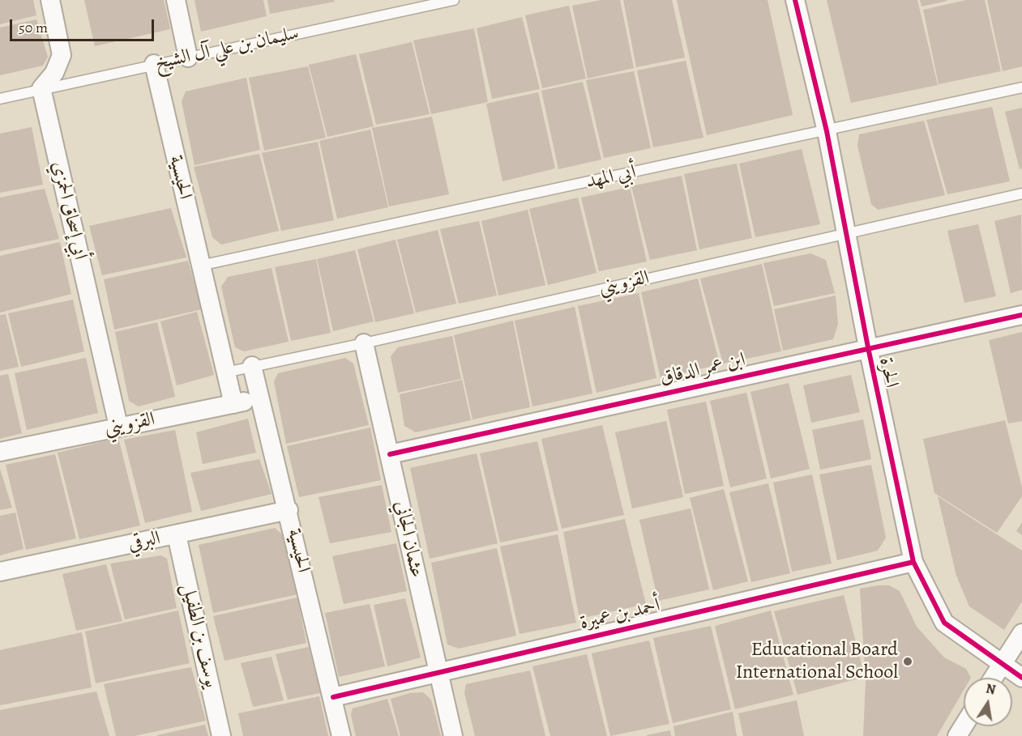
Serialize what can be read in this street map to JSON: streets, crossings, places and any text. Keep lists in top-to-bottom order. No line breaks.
{"streets":{"street":["الحيسية","أبي إسحاق الحمزي","القزويني","ابن عمر الدقاق","الحرة","عثمان الجاني","البرقي","أحمد بن عميرة","يوسف بن الطفيل"],"lane":["سليمان بن علي آل الشيخ","أبي المهد"]},"crossings":[["سليمان بن علي آل الشيخ","الحيسية"],["سليمان بن علي آل الشيخ","أبي إسحاق الحمزي"],["الحيسية","أبي المهد"],["الحيسية","القزويني"],["الحيسية","البرقي"],["الحيسية","أحمد بن عميرة"],["أبي المهد","الحرة"],["أبي إسحاق الحمزي","القزويني"],["القزويني","الحرة"],["القزويني","عثمان الجاني"],["ابن عمر الدقاق","الحرة"],["ابن عمر الدقاق","عثمان الجاني"],["الحرة","أحمد بن عميرة"],["عثمان الجاني","أحمد بن عميرة"],["البرقي","يوسف بن الطفيل"]],"places":["Educational Board International School"],"scale_bar":"50 m","north":"top"}
